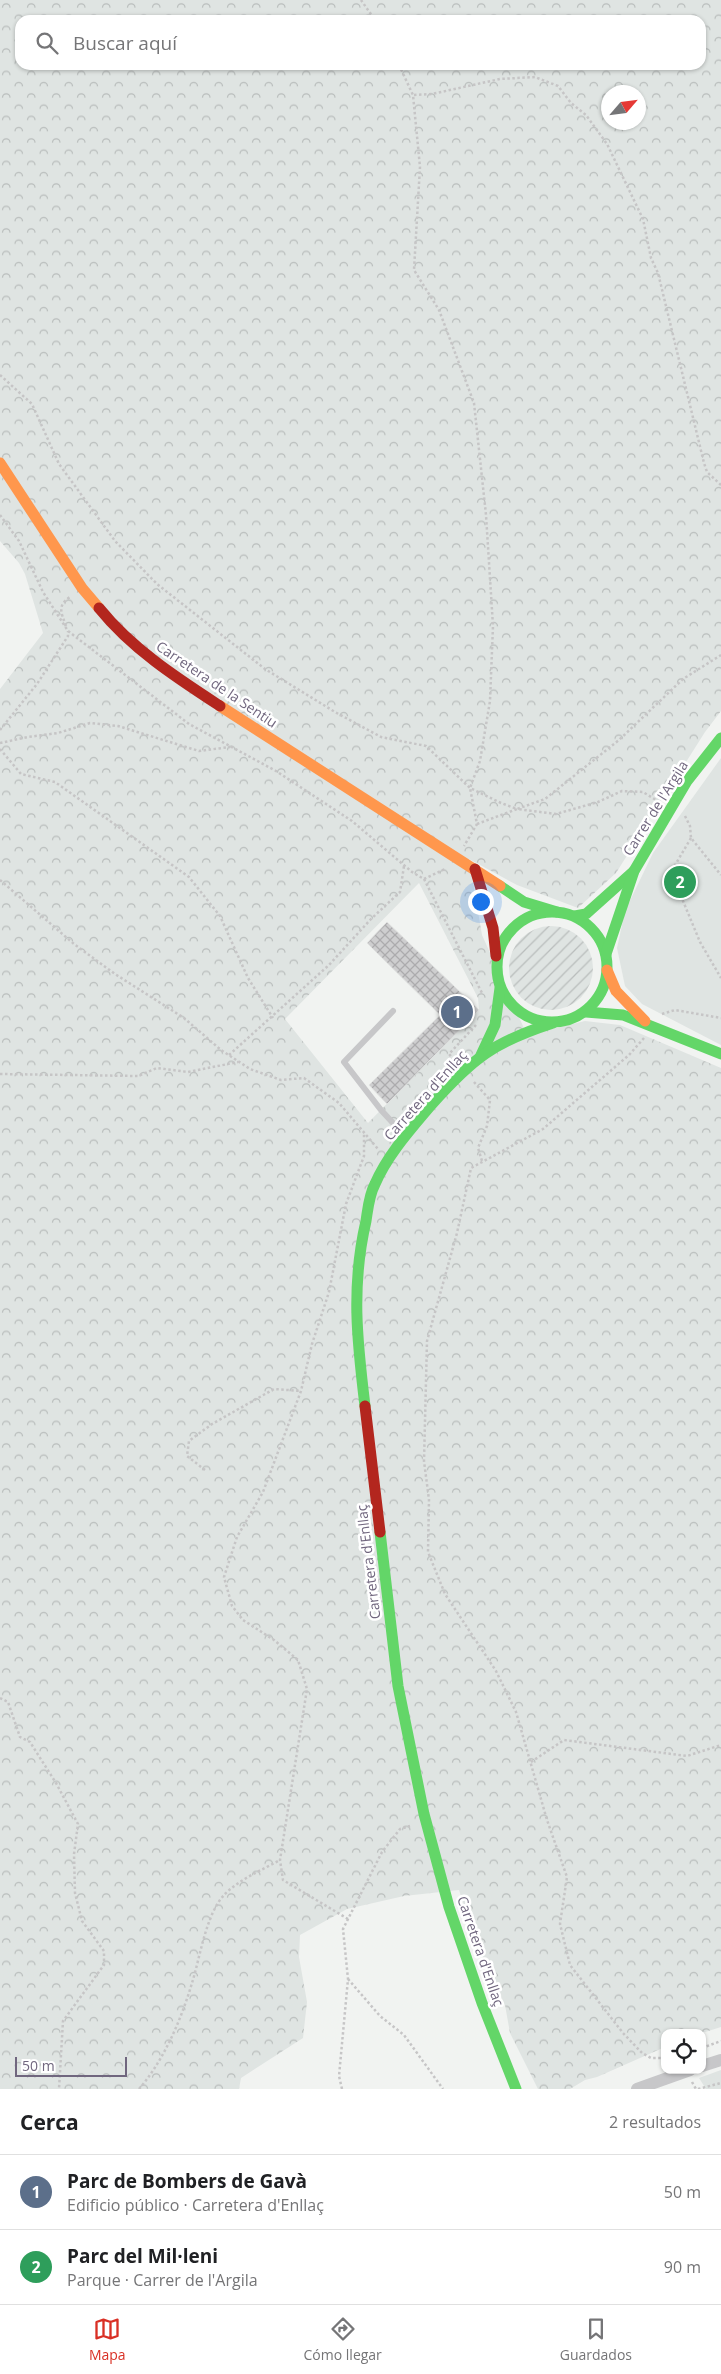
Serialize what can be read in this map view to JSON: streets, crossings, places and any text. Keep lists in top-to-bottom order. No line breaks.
{"streets":{"street":["Carretera de la Sentiu","Carrer de l'Argila","Carretera d'Enllaç"]},"crossings":[["Carretera de la Sentiu","Carrer de l'Argila"],["Carretera de la Sentiu","Carretera d'Enllaç"],["Carrer de l'Argila","Carretera d'Enllaç"]],"scale_bar":"50 m","north":"top right","page":{"search":"Buscar aquí","pins":["2","1"],"scale":"50 m","heading":["Cerca","2 resultados"],"list":[{"mark":"1","name":"Parc de Bombers de Gavà","note":"Edificio público · Carretera d'Enllaç","value":"50 m"},{"mark":"2","name":"Parc del Mil·leni","note":"Parque · Carrer de l'Argila","value":"90 m"}],"nav":["Mapa","Cómo llegar","Guardados"]}}
